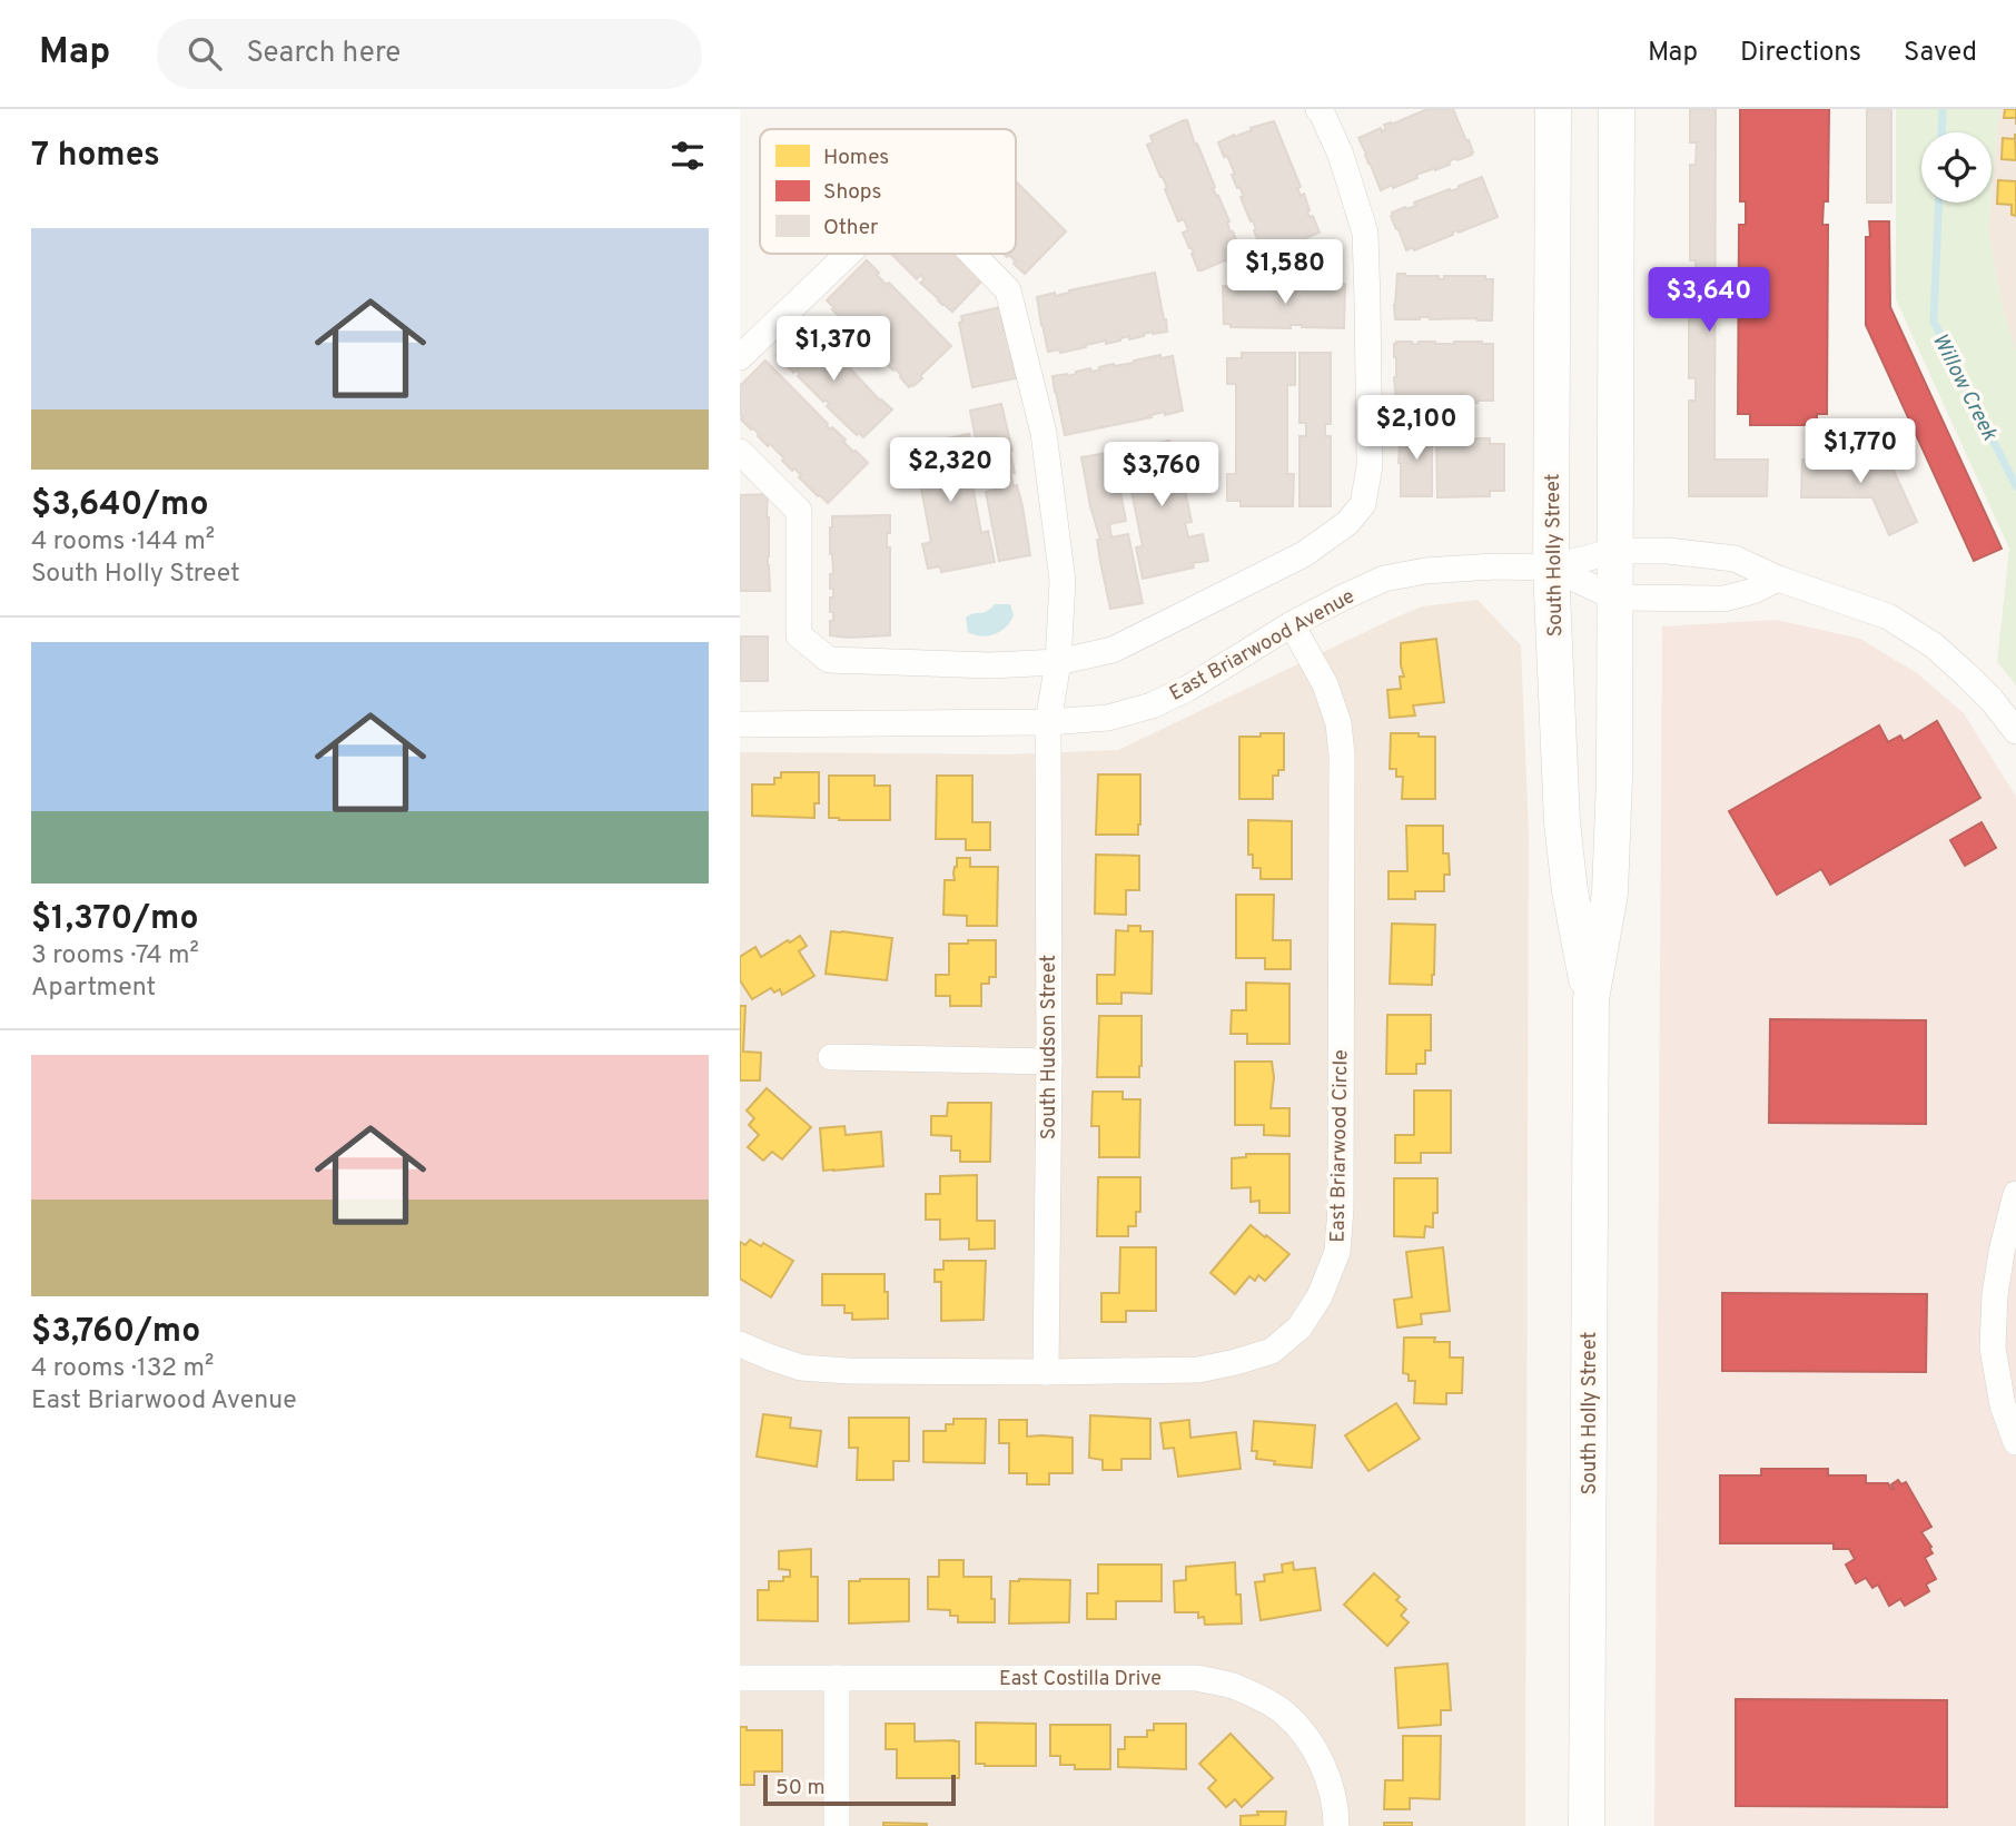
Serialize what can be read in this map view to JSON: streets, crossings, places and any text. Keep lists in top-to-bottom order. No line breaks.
{"streets":{"main road":["South Holly Street"],"street":["East Briarwood Avenue","South Hudson Street","East Briarwood Circle","East Costilla Drive"]},"crossings":[["South Holly Street","East Briarwood Avenue"],["East Briarwood Avenue","South Hudson Street"],["East Briarwood Avenue","East Briarwood Circle"],["South Hudson Street","East Briarwood Circle"]],"water":["Willow Creek"],"legend":["Homes","Shops","Other"],"scale_bar":"50 m","page":{"header":"Map","search":"Search here","nav":["Map","Directions","Saved"],"heading":"7 homes","list":[{"name":"$3,640/mo","note":"4 rooms · 144 m² · South Holly Street"},{"name":"$1,370/mo","note":"3 rooms · 74 m² · Apartment"},{"name":"$3,760/mo","note":"4 rooms · 132 m² · East Briarwood Avenue"}],"price":["$1,580","$3,640","$1,370","$2,100","$1,770","$2,320","$3,760"],"scale":"50 m"}}
